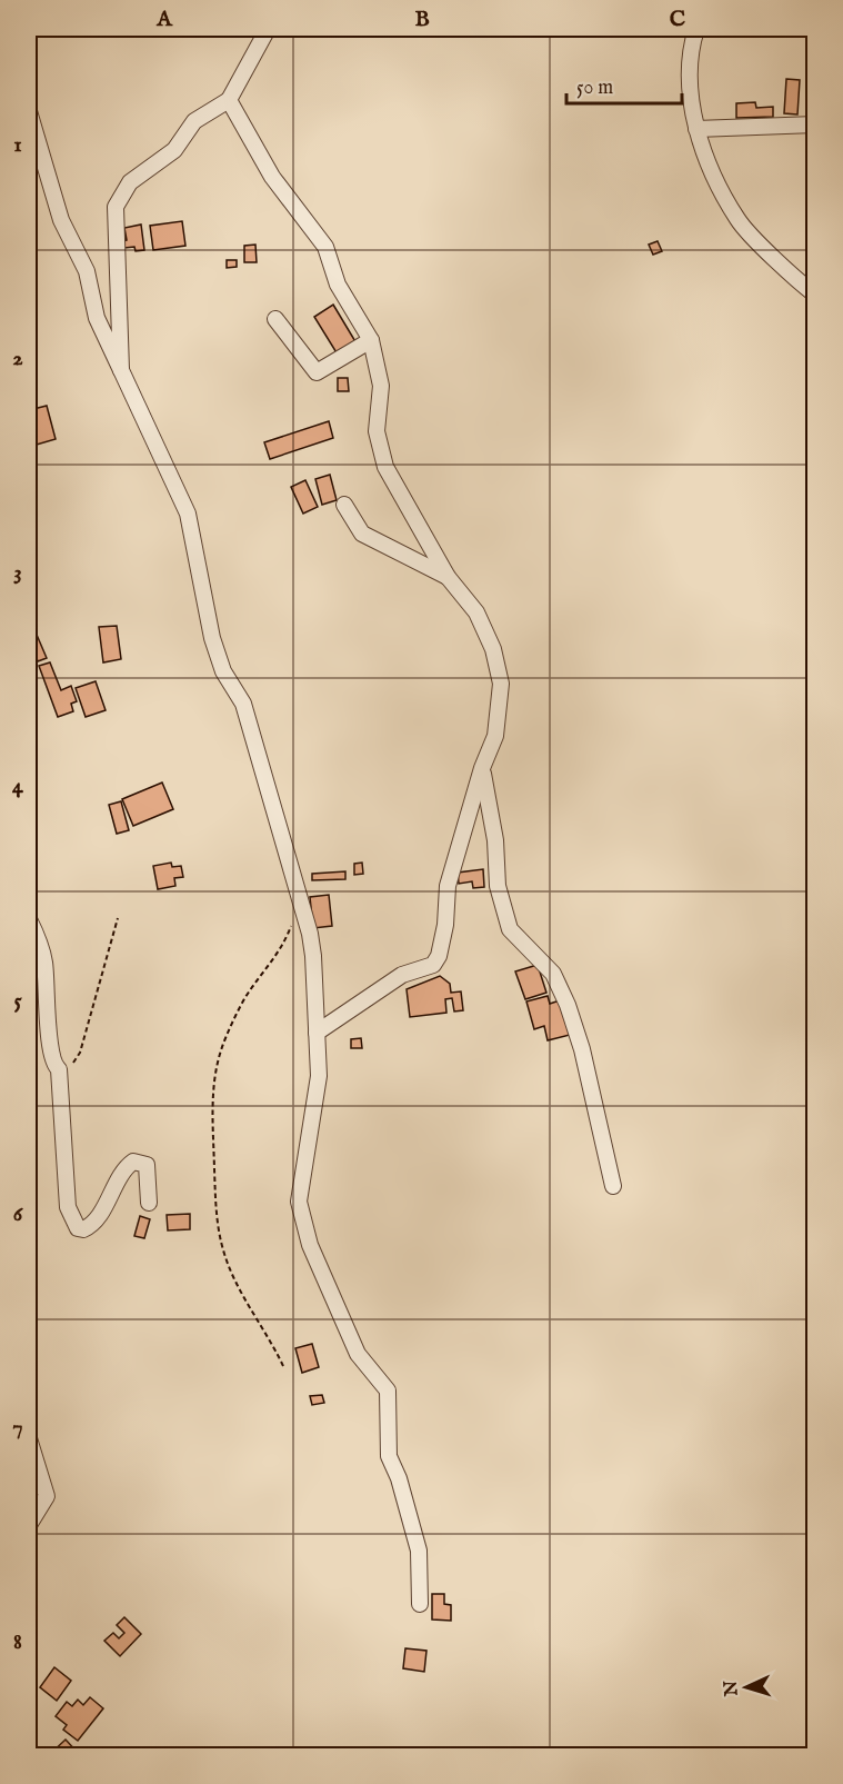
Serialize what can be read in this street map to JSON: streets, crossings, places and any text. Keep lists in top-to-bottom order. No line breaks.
{"scale_bar":"50 m","north":"left","grid":{"columns":["A","B","C"],"rows":["1","2","3","4","5","6","7","8"]}}
